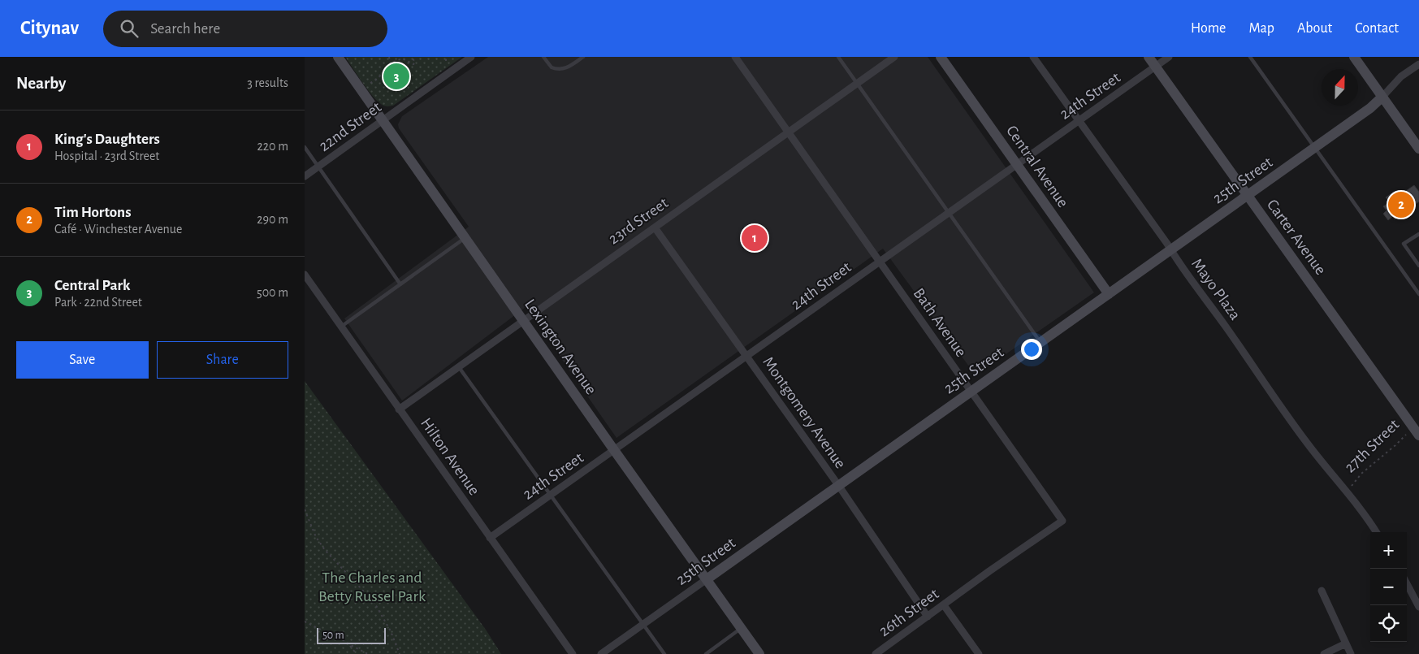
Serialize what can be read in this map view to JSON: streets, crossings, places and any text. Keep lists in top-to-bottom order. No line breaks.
{"streets":{"street":["24th Street","22nd Street","Central Avenue","25th Street","23rd Street","Carter Avenue","Mayo Plaza","Bath Avenue","Lexington Avenue","Montgomery Avenue","Hilton Avenue","26th Street"],"path":["27th Street"]},"crossings":[["24th Street","Central Avenue"],["24th Street","Carter Avenue"],["24th Street","Mayo Plaza"],["24th Street","Bath Avenue"],["24th Street","Lexington Avenue"],["24th Street","Montgomery Avenue"],["24th Street","Hilton Avenue"],["22nd Street","Lexington Avenue"],["Central Avenue","25th Street"],["25th Street","Carter Avenue"],["25th Street","Mayo Plaza"],["25th Street","Bath Avenue"],["25th Street","Lexington Avenue"],["25th Street","Montgomery Avenue"],["23rd Street","Bath Avenue"],["23rd Street","Lexington Avenue"],["23rd Street","Montgomery Avenue"],["23rd Street","Hilton Avenue"],["Carter Avenue","27th Street"],["Mayo Plaza","27th Street"],["Bath Avenue","26th Street"],["Montgomery Avenue","26th Street"]],"parks":["The Charles and Betty Russel Park"],"scale_bar":"50 m","north":"top","page":{"header":"Citynav","search":"Search here","nav":["Home","Map","About","Contact"],"heading":["Nearby","3 results"],"pins":["3","2","1"],"list":[{"mark":"1","name":"King's Daughters","note":"Hospital · 23rd Street","value":"220 m"},{"mark":"2","name":"Tim Hortons","note":"Café · Winchester Avenue","value":"290 m"},{"mark":"3","name":"Central Park","note":"Park · 22nd Street","value":"500 m"}],"buttons":["Save","Share"],"map_buttons":["+","−"],"scale":"50 m"}}
